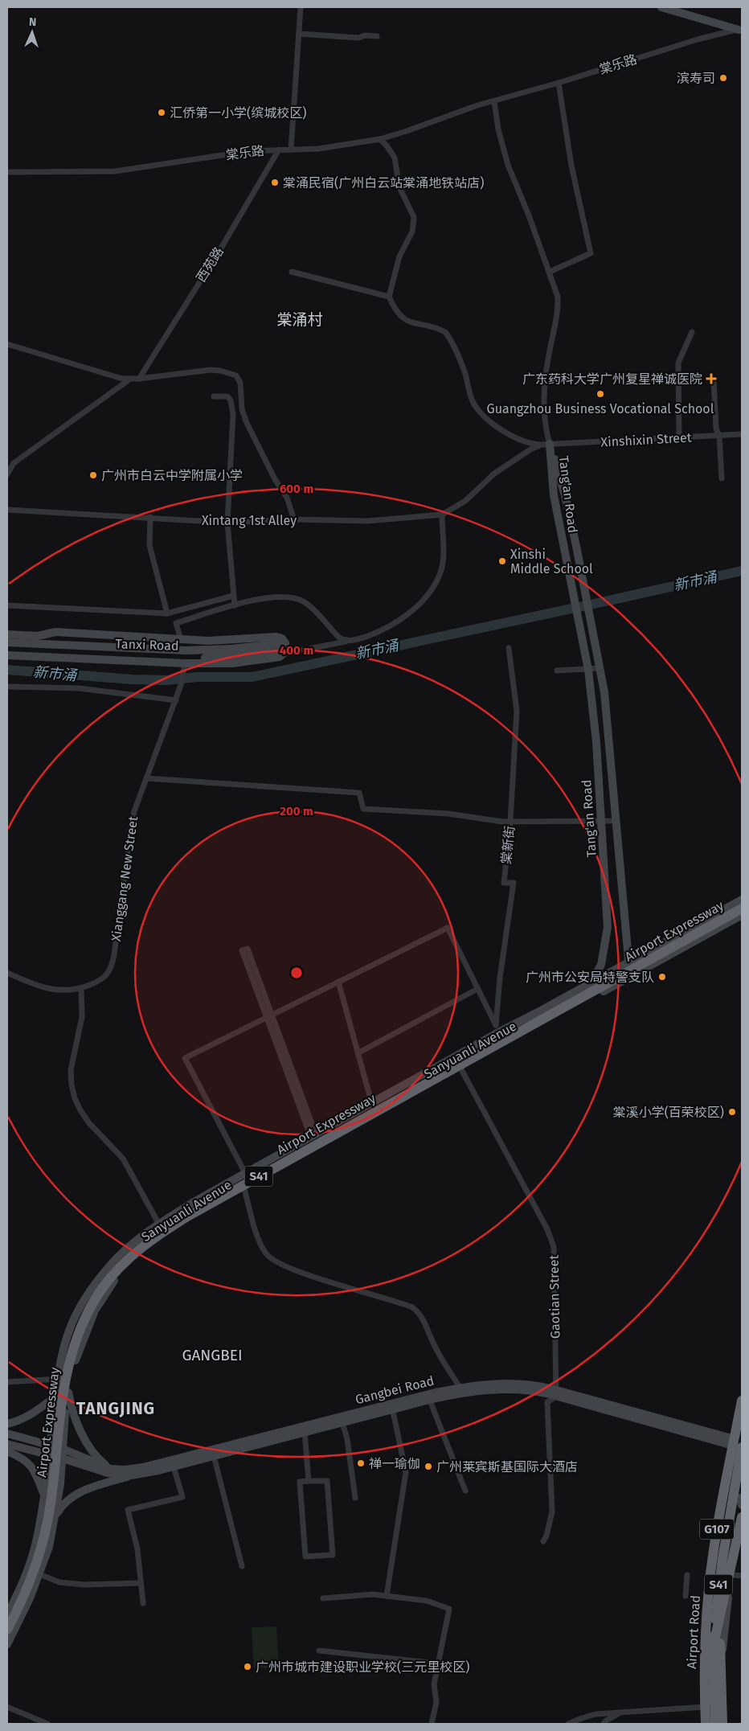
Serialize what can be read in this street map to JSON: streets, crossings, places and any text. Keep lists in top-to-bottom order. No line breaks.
{"streets":{"highway":["Airport Expressway","S41","G107","Airport Road"],"main road":["Tang'an Road","Tanxi Road","Sanyuanli Avenue","Gangbei Road"],"street":["棠乐路","西苑路","Xinshixin Street","Xintang 1st Alley","棠新街","Xianggang New Street","Gaotian Street"]},"crossings":[["棠乐路","西苑路"],["Xinshixin Street","Tang'an Road"],["Tang'an Road","Sanyuanli Avenue"],["棠新街","Sanyuanli Avenue"],["Sanyuanli Avenue","Gaotian Street"],["Sanyuanli Avenue","Gangbei Road"],["S41","Gangbei Road"],["S41","Airport Road"],["Gaotian Street","Gangbei Road"],["Gangbei Road","Airport Road"]],"districts":["棠涌村","GANGBEI","TANGJING"],"water":["新市涌"],"places":{"other":["滨寿司","汇侨第一小学(缤城校区)","棠涌民宿(广州白云站棠涌地铁站店)","Guangzhou Business Vocational School","广州市白云中学附属小学","Xinshi Middle School","广州市公安局特警支队","棠溪小学(百荣校区)","禅一瑜伽","广州莱宾斯基国际大酒店","广州市城市建设职业学校(三元里校区)"],"health":["广东药科大学广州复星禅诚医院"]},"north":"top","rings":["600 m","400 m","200 m"]}
